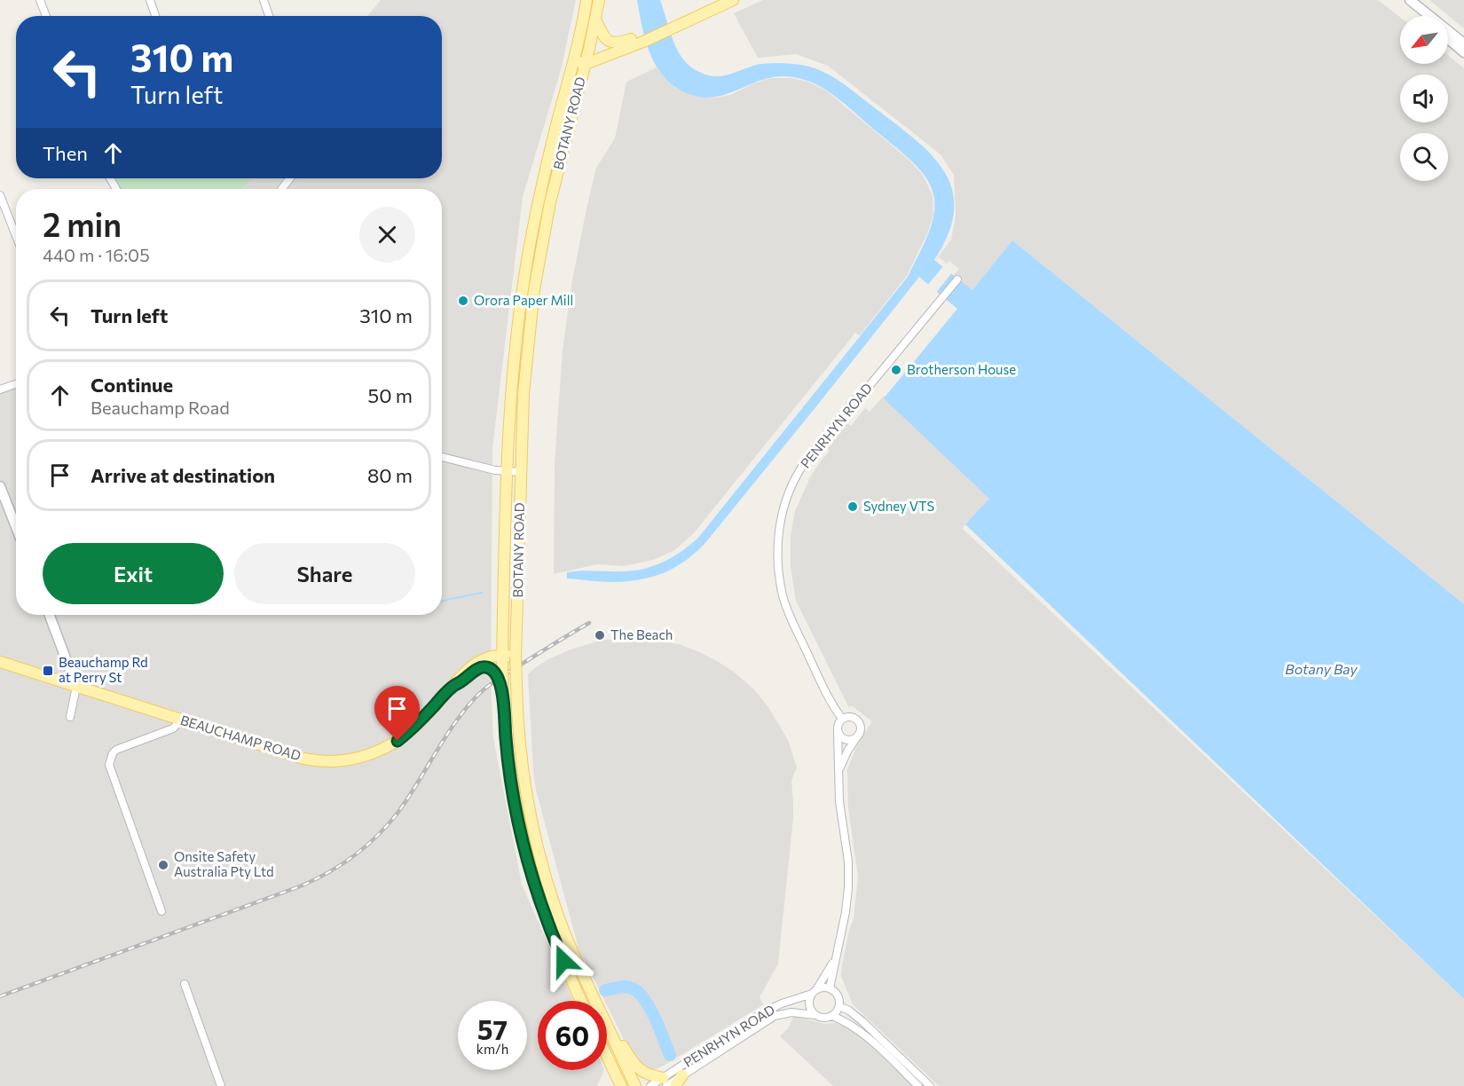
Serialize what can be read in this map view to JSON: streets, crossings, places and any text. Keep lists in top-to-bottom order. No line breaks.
{"streets":{"main road":["BOTANY ROAD","BEAUCHAMP ROAD"],"street":["PENRHYN ROAD"]},"crossings":[["BOTANY ROAD","BEAUCHAMP ROAD"]],"water":["Botany Bay"],"places":{"other":["Orora Paper Mill","Brotherson House","Sydney VTS","The Beach","Onsite Safety Australia Pty Ltd"],"transit":["Beauchamp Rd at Perry St"]},"north":"bottom left","page":{"turn":["310 m","Turn left"],"then":"Then","heading":["2 min","440 m · 16:05"],"list":[{"name":"Turn left","value":"310 m"},{"name":"Continue","note":"Beauchamp Road","value":"50 m"},{"name":"Arrive at destination","value":"80 m"}],"buttons":["Exit","Share"],"speed":"57 km/h","limit":"60"}}
